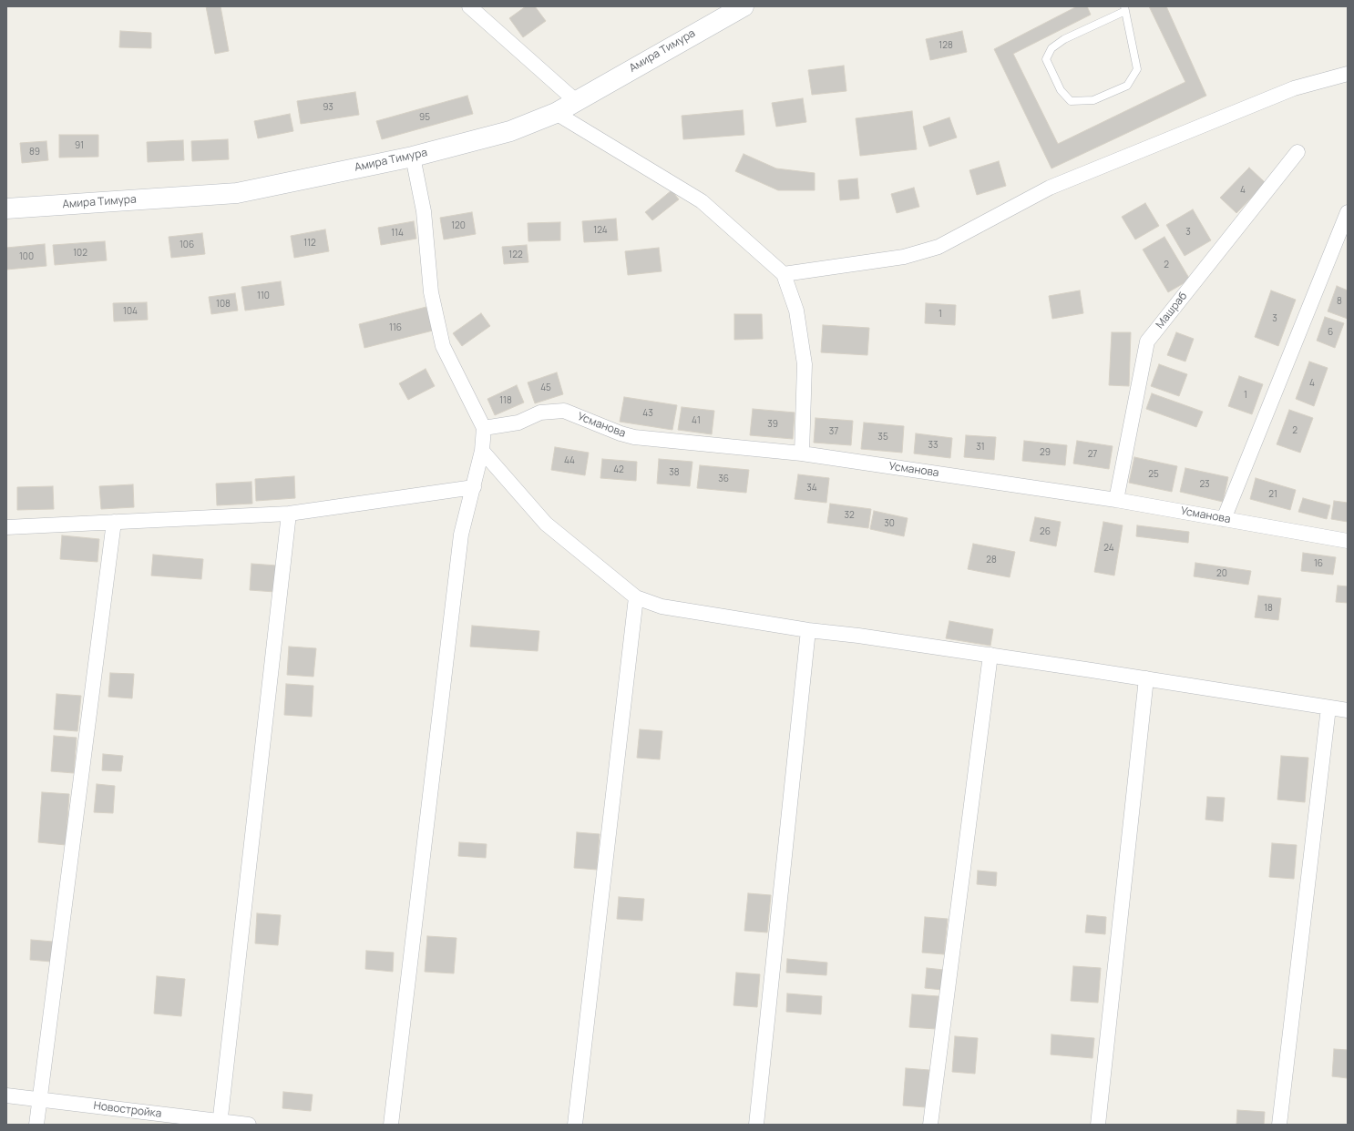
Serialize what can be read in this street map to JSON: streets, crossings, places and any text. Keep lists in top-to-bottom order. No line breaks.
{"streets":{"street":["Амира Тимура","Машраб","Усманова","Новостройка"]},"crossings":[["Машраб","Усманова"]],"house_numbers":["128","93","95","91","89","4","120","124","3","114","112","106","102","122","100","2","110","8","108","104","1","3","116","6","4","45","1","118","43","41","39","2","37","35","33","31","29","27","44","42","38","25","36","23","34","21","32","30","26","24","28","16","20","18"]}
